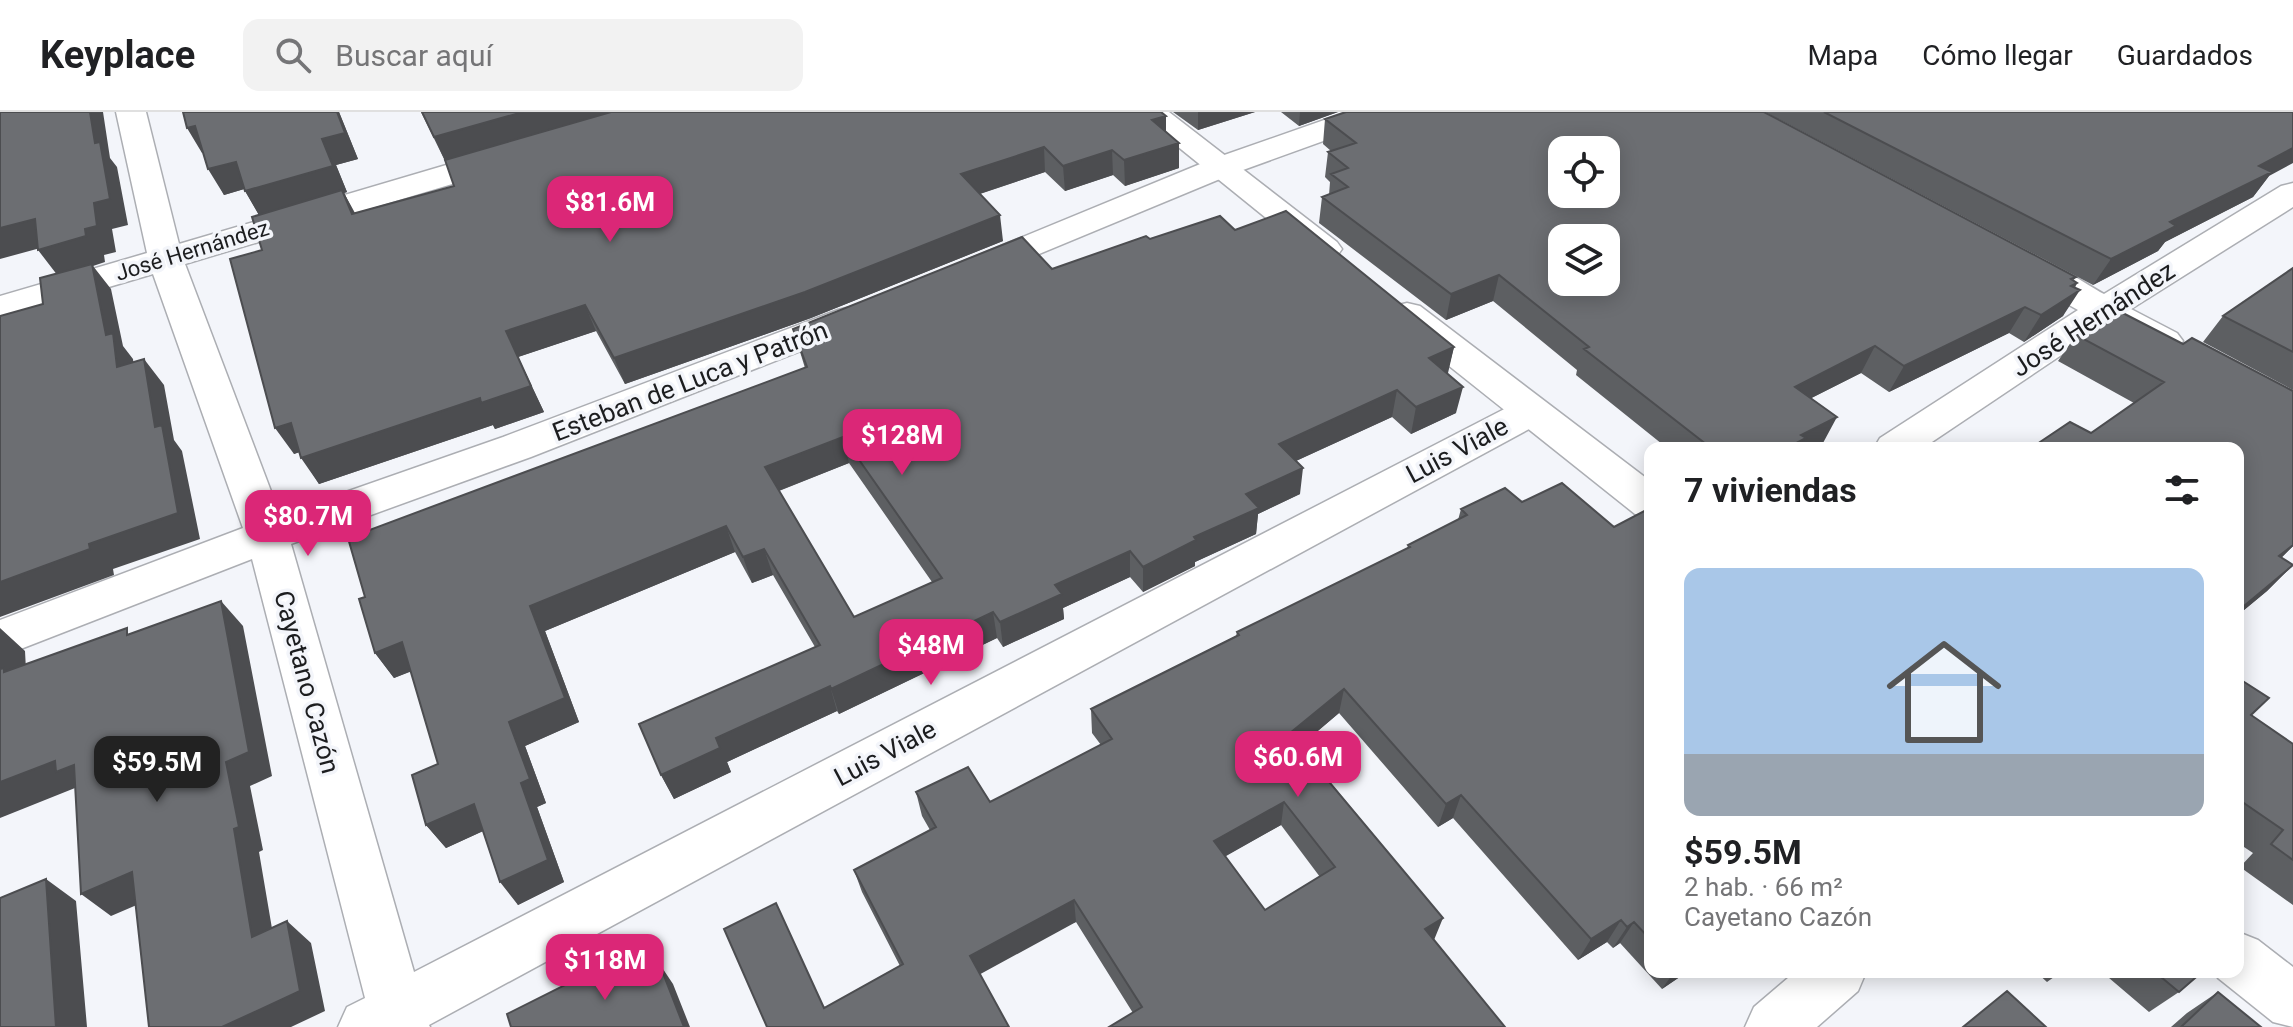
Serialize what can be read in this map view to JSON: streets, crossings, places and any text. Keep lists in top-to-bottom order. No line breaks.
{"streets":{"street":["José Hernández","Esteban de Luca y Patrón","Luis Viale","Cayetano Cazón"]},"crossings":[["José Hernández","Cayetano Cazón"],["Esteban de Luca y Patrón","Cayetano Cazón"],["Luis Viale","Cayetano Cazón"]],"page":{"header":"Keyplace","search":"Buscar aquí","nav":["Mapa","Cómo llegar","Guardados"],"price":["$81.6M","$128M","$80.7M","$48M","$60.6M","$59.5M","$118M"],"heading":"7 viviendas","list":[{"name":"$59.5M","note":"2 hab. · 66 m² · Cayetano Cazón"}]}}
